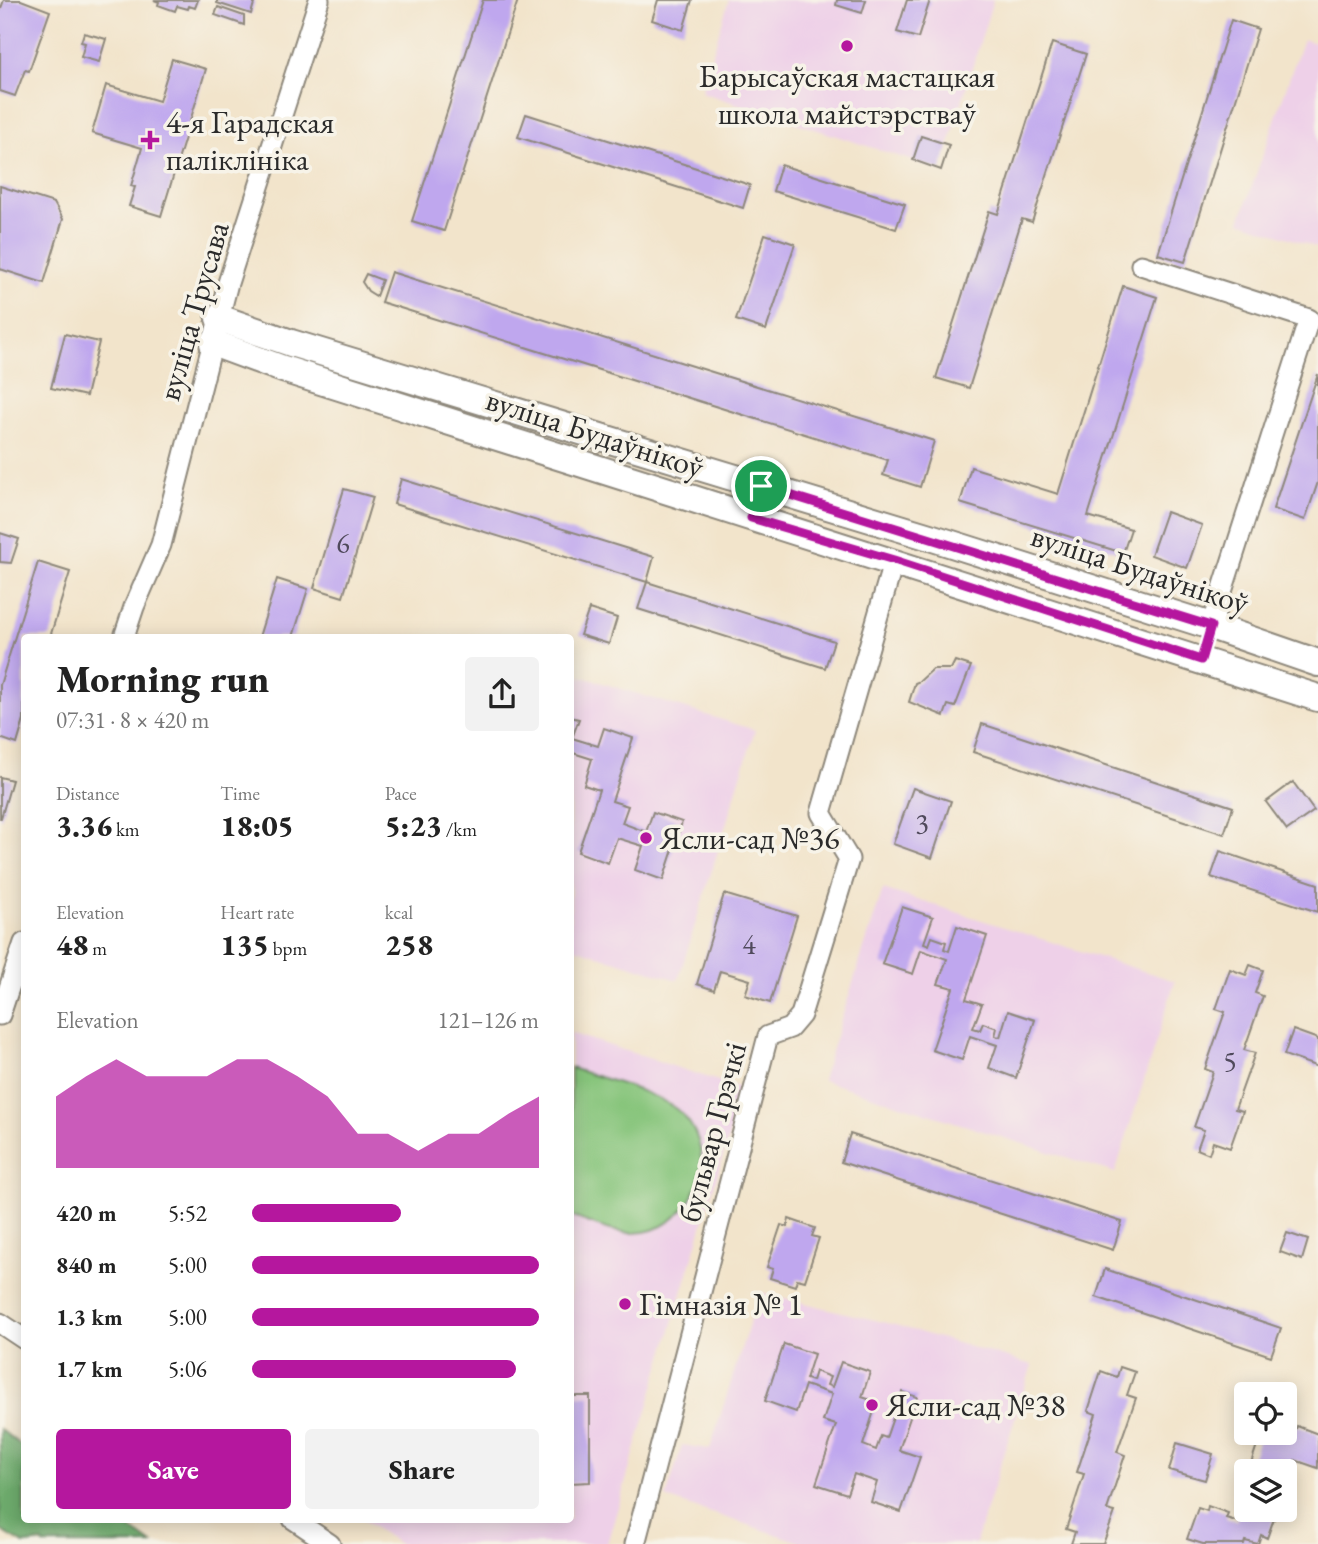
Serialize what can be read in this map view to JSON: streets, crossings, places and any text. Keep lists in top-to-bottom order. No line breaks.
{"streets":{"street":["вуліца Трусава","вуліца Будаўнікоў","бульвар Грэчкі"]},"crossings":[["вуліца Трусава","вуліца Будаўнікоў"],["вуліца Будаўнікоў","бульвар Грэчкі"]],"places":{"other":["Барысаўская мастацкая школа майстэрстваў","Ясли-сад №36","Гімназія № 1","Ясли-сад №38"],"health":["4-я Гарадская паліклініка"]},"house_numbers":["6","3","4","5"],"page":{"heading":["Morning run","07:31 · 8 × 420 m"],"stats":[["Distance","3.36 km"],["Time","18:05"],["Pace","5:23 /km"],["Elevation","48 m"],["Heart rate","135 bpm"],["kcal","258"]],"chart":["Elevation","121–126 m"],"list":[{"name":"420 m","note":"5:52"},{"name":"840 m","note":"5:00"},{"name":"1.3 km","note":"5:00"},{"name":"1.7 km","note":"5:06"}],"buttons":["Save","Share"]}}
